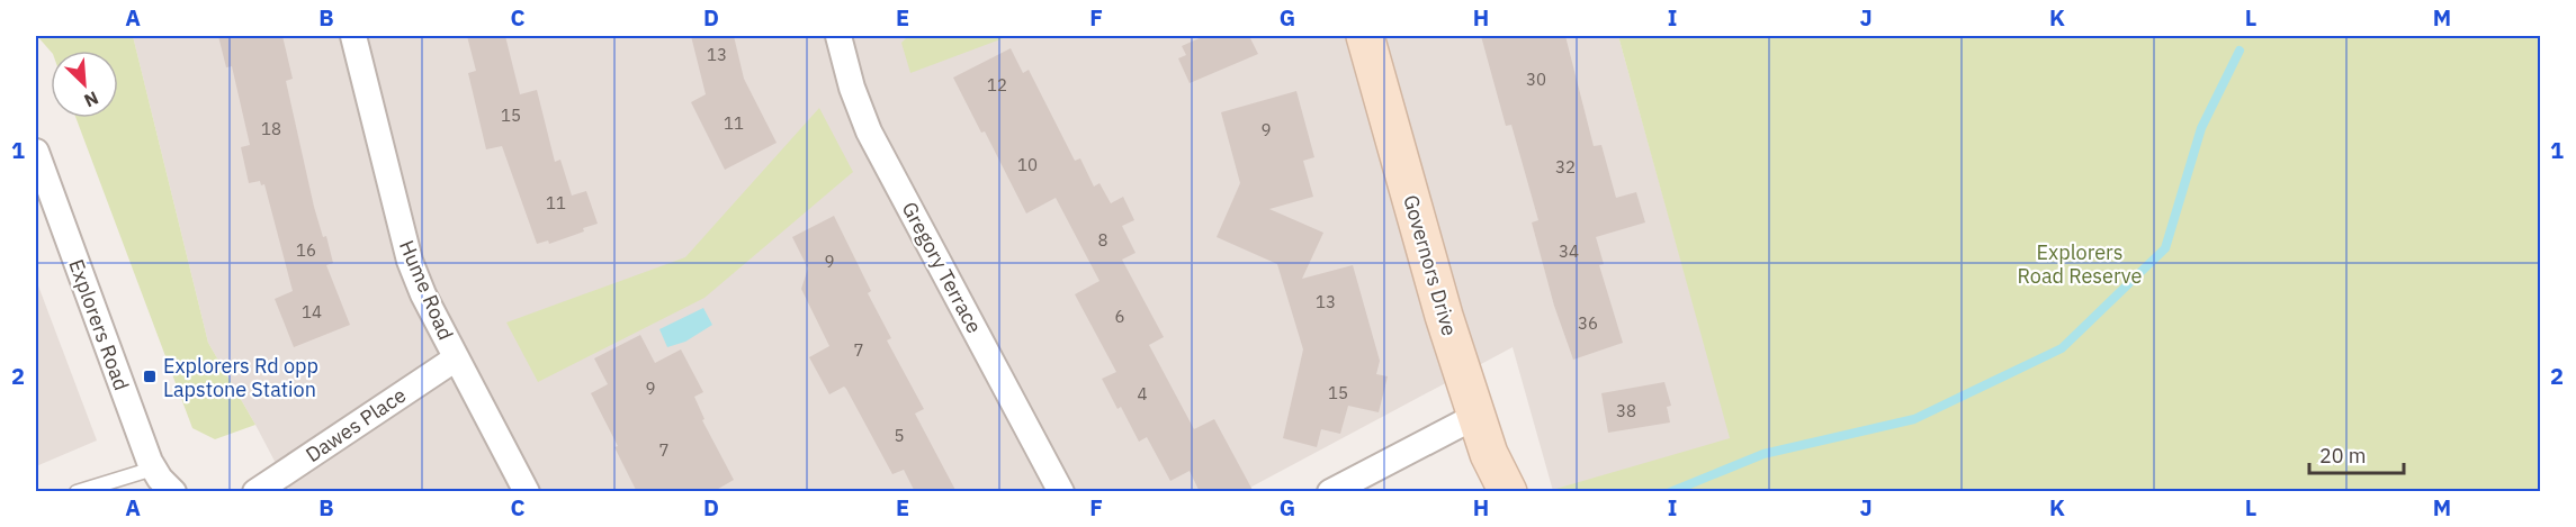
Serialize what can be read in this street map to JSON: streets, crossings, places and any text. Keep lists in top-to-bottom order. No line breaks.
{"streets":{"main road":["Governors Drive"],"street":["Gregory Terrace","Hume Road","Explorers Road","Dawes Place"]},"crossings":[["Hume Road","Dawes Place"]],"parks":["Explorers Road Reserve"],"places":{"transit":["Explorers Rd opp Lapstone Station"]},"house_numbers":["13","30","12","15","11","18","9","10","32","11","8","16","34","9","13","14","6","36","7","9","15","4","38","5","7"],"scale_bar":"20 m","north":"bottom right","grid":{"columns":["A","B","C","D","E","F","G","H","I","J","K","L","M"],"rows":["1","2"]}}
